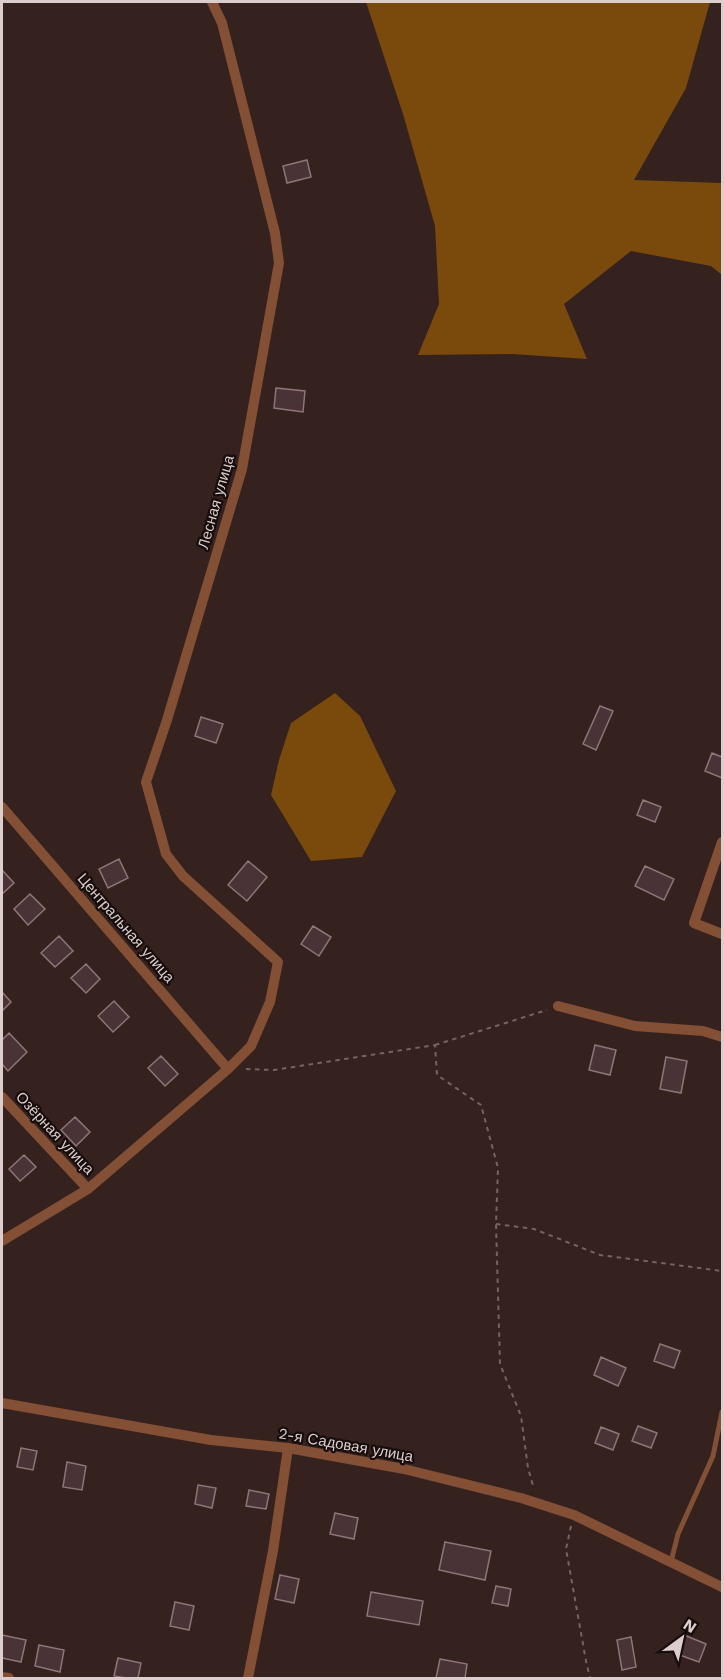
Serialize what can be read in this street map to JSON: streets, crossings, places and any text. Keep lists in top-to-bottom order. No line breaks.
{"streets":{"street":["Лесная улица","Центральная улица","Озёрная улица","2-я Садовая улица"]},"crossings":[["Лесная улица","Центральная улица"]],"north":"top right"}
